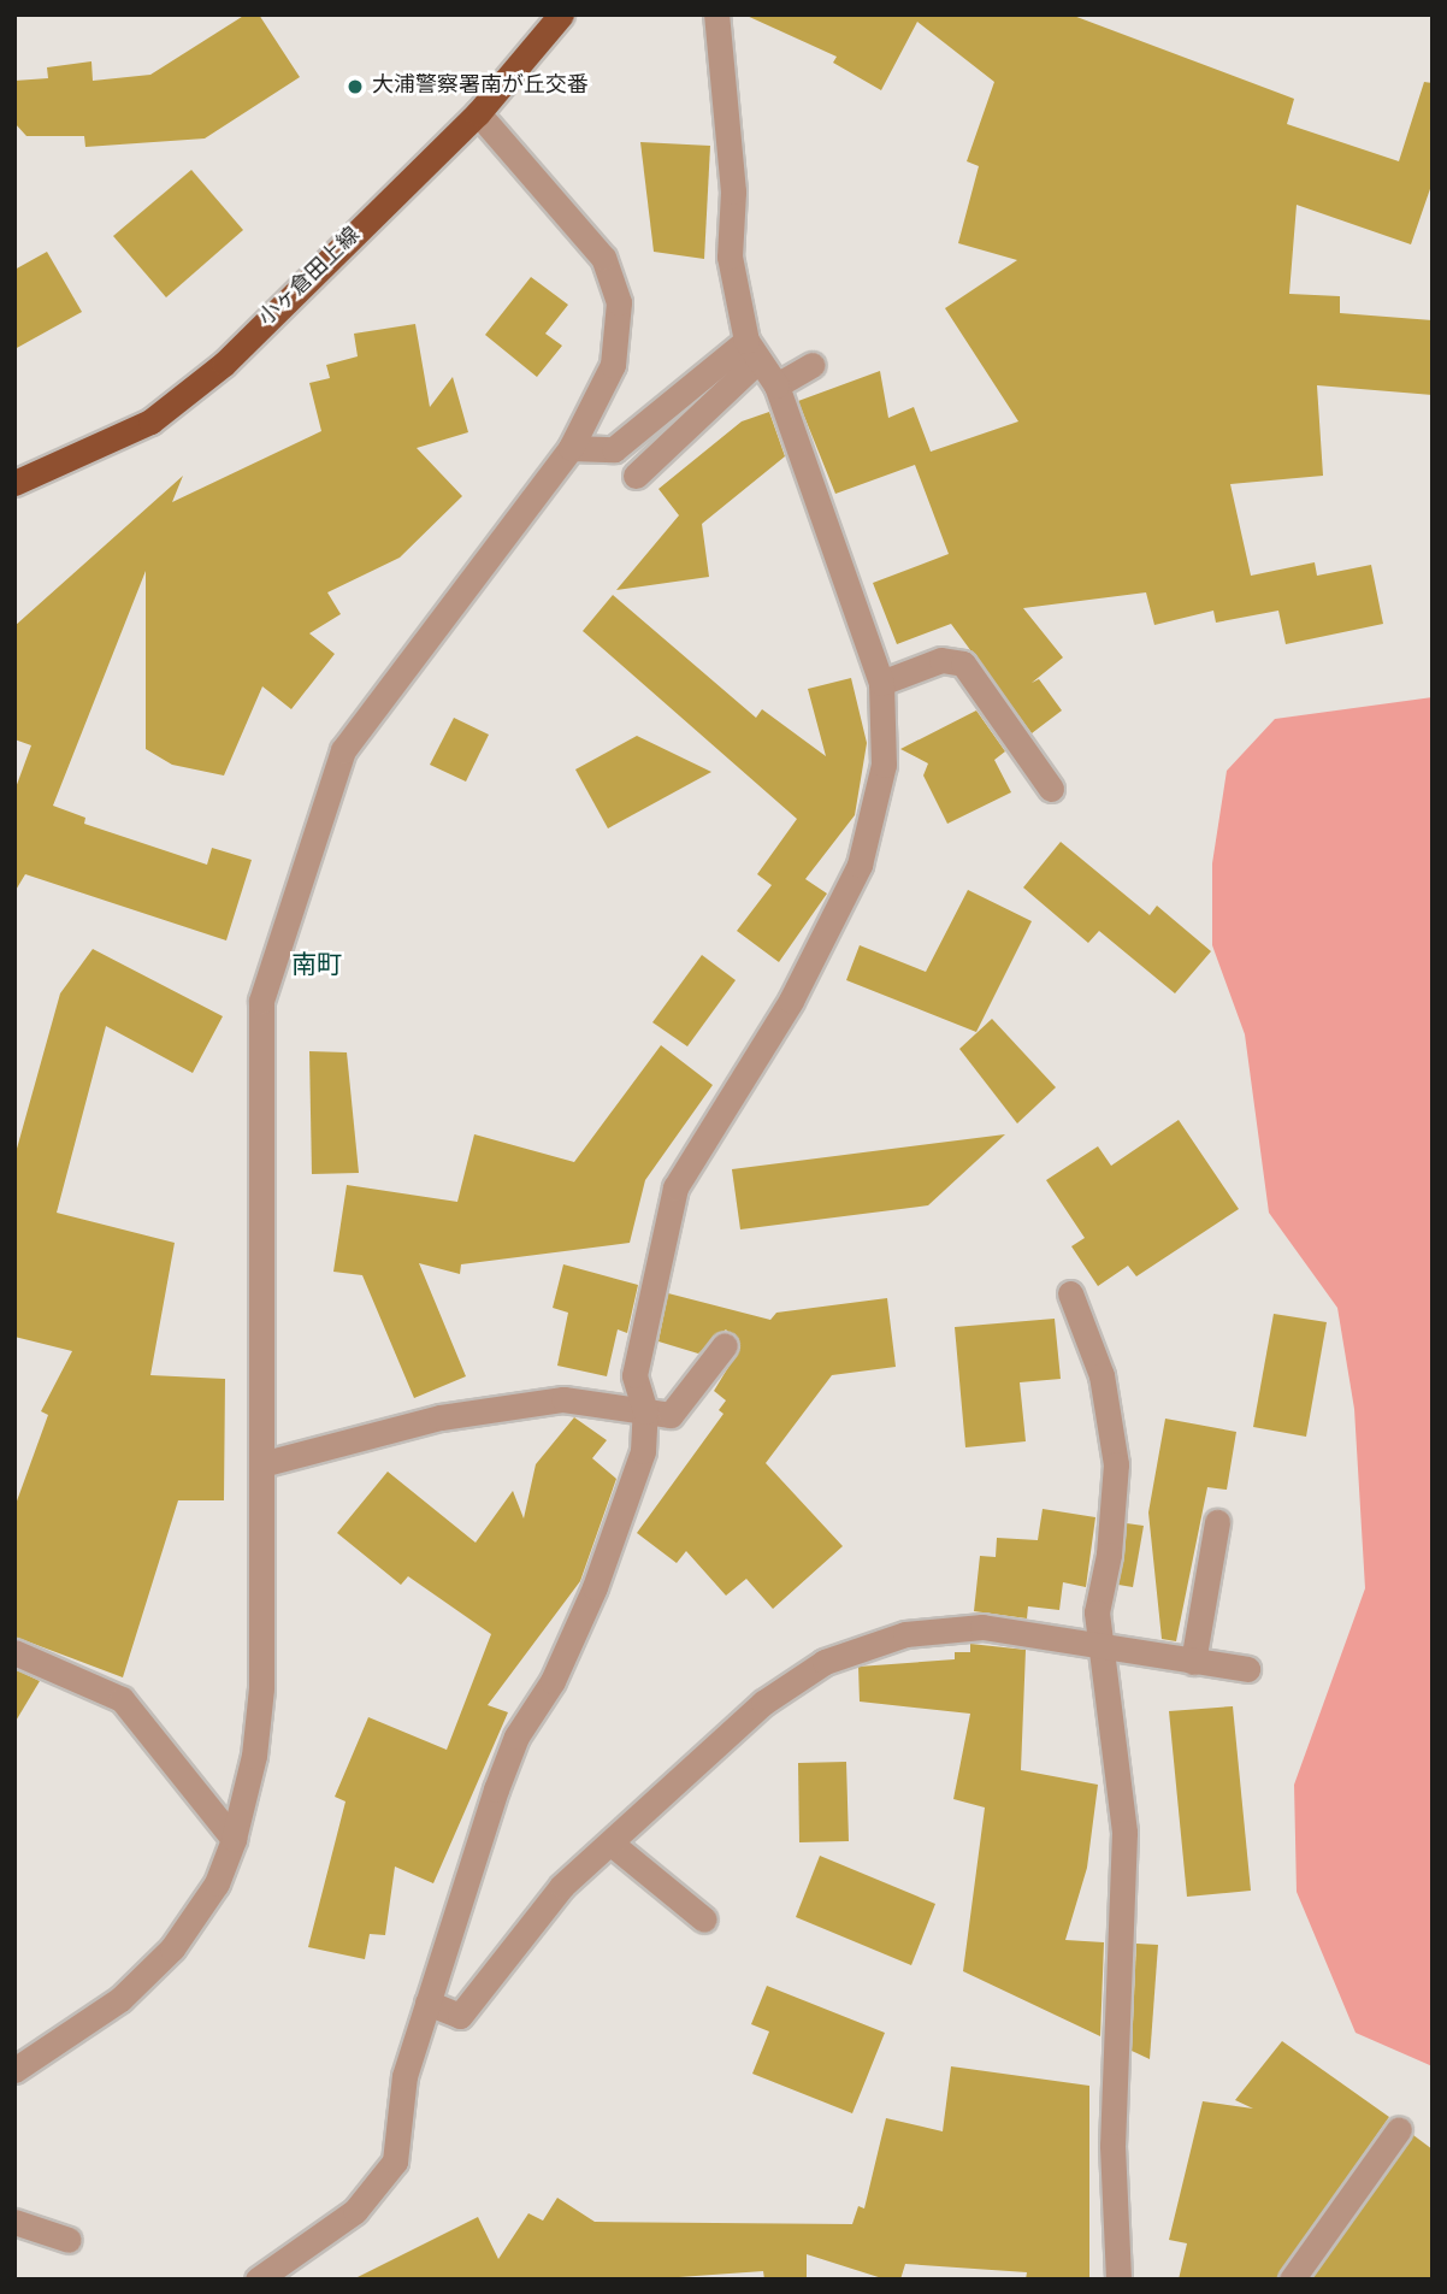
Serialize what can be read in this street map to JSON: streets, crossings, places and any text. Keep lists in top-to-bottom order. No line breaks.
{"streets":{"main road":["小ヶ倉田上線"]},"districts":["南町"],"places":["大浦警察署南が丘交番"]}
